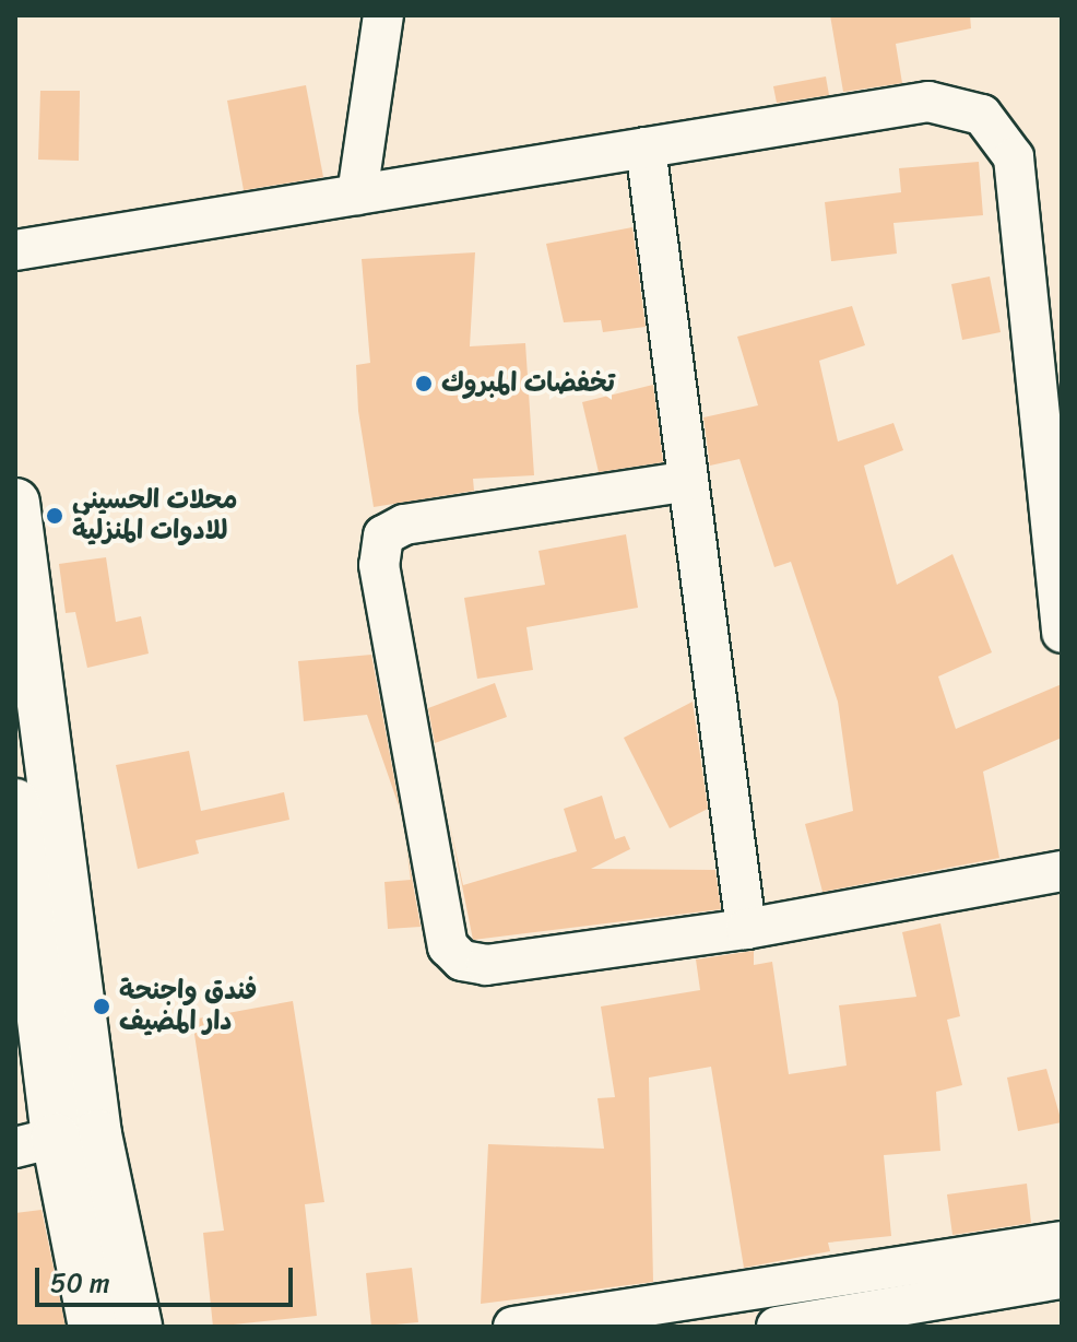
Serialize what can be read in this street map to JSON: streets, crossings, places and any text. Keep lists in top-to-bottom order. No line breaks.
{"places":["تخفضات المبروك","محلات الحسيني للادوات المنزلية","فندق واجنحة دار المضيف"],"scale_bar":"50 m"}
